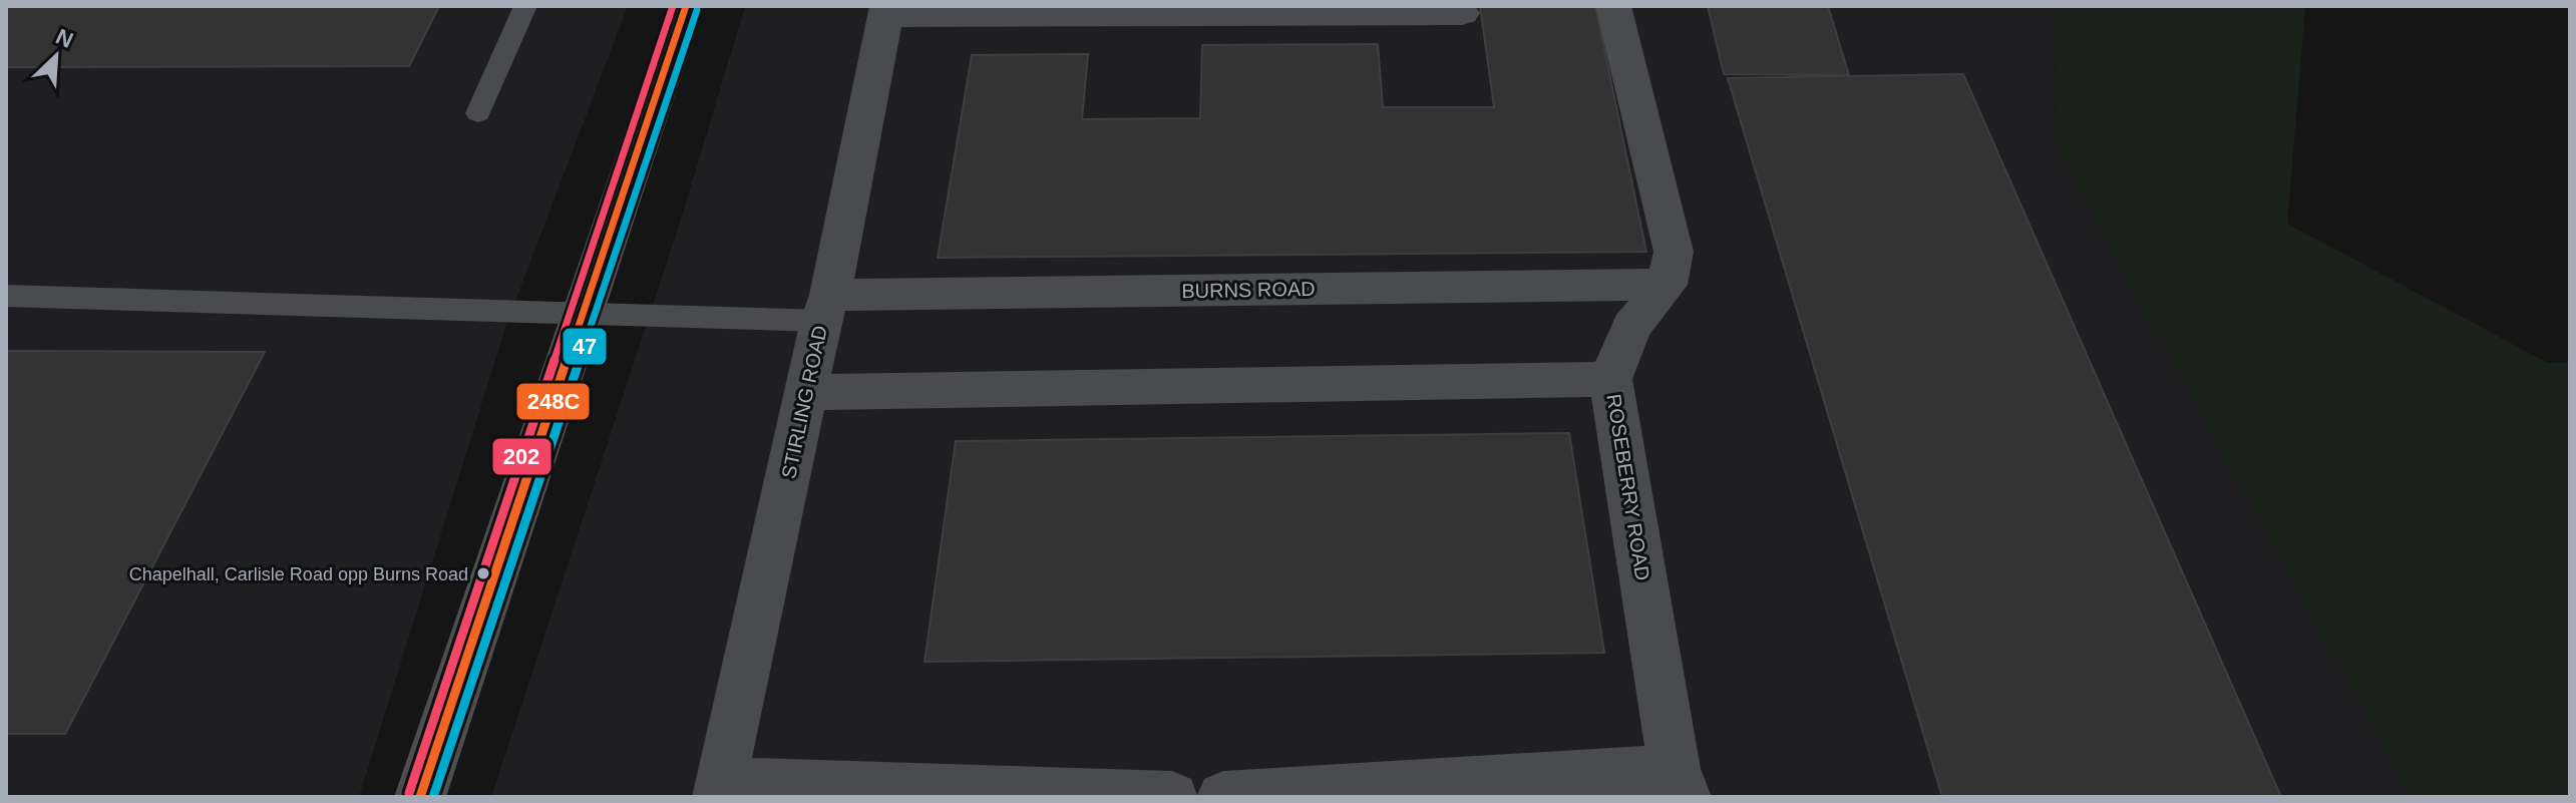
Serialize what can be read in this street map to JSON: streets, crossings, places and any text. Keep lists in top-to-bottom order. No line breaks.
{"streets":{"street":["BURNS ROAD","STIRLING ROAD","ROSEBERRY ROAD"]},"crossings":[["BURNS ROAD","STIRLING ROAD"],["BURNS ROAD","ROSEBERRY ROAD"]],"places":["Chapelhall, Carlisle Road opp Burns Road"],"lines":["transit line 248C","transit line 202","transit line 47"],"north":"top right"}
